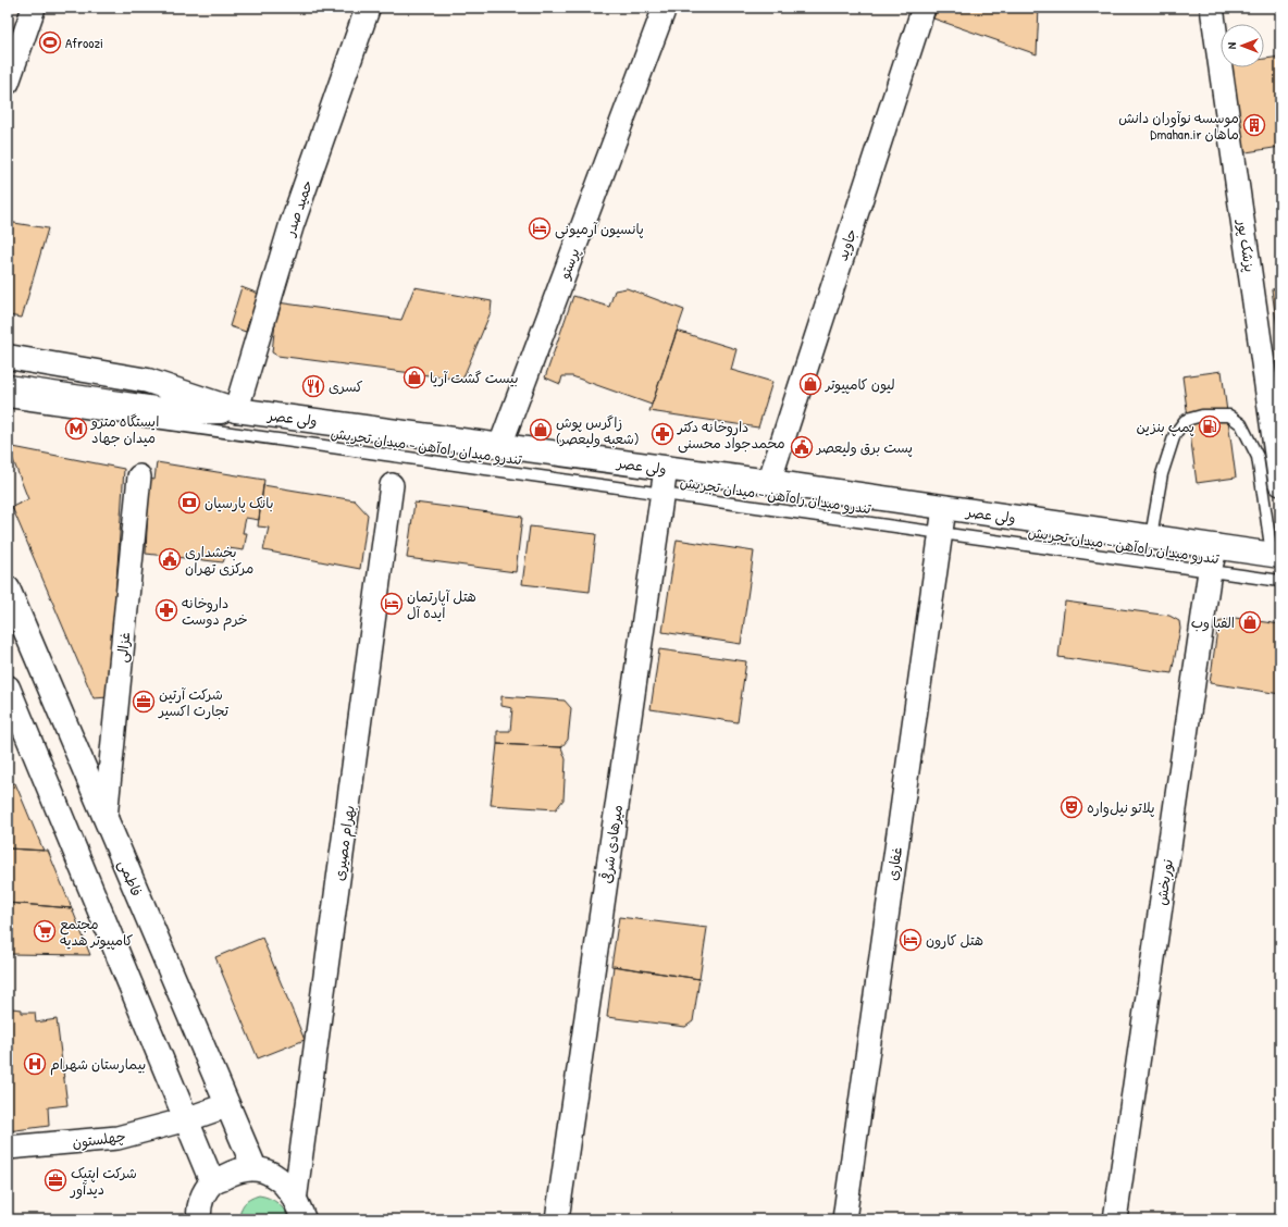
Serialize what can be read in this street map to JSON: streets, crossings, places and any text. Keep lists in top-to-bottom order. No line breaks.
{"streets":{"main road":["حمید صدر","ولی عصر","فاطمی"],"street":["جاوید","پزشک پور","پرستو","غزالی","بهرام مصیری","میرهادی شرقی","غفاری","نوربخش","چهلستون"],"lane":["تندرو میدان راه‌آهن - میدان تجریش"]},"crossings":[["حمید صدر","ولی عصر"],["جاوید","ولی عصر"],["پرستو","ولی عصر"],["ولی عصر","میرهادی شرقی"],["ولی عصر","غفاری"],["ولی عصر","نوربخش"],["تندرو میدان راه‌آهن - میدان تجریش","میرهادی شرقی"],["تندرو میدان راه‌آهن - میدان تجریش","غفاری"],["تندرو میدان راه‌آهن - میدان تجریش","نوربخش"],["غزالی","فاطمی"]],"places":{"sports":["Afroozi"],"building":["موسسه نوآوران دانش Dmahan.ir ماهان"],"hotel":["پانسیون آرمیونی","هتل آپارتمان ایده آل","هتل کارون"],"shop":["بیست گشت آریا","لیون کامپیوتر","زاگرس پوش (شعبه ولیعصر)","الفبا وب"],"restaurant":["كسرى"],"fuel station":["پمپ بنزین"],"metro station":["ایستگاه مترو میدان جهاد"],"pharmacy":["داروخانه دکتر محمدجواد محسنی","داروخانه خرم دوست"],"public building":["پست برق ولیعصر","بخشداری مرکزی تهران"],"bank":["بانک پارسیان"],"office":["شرکت آرتین تجارت اکسیر","شرکت اپتیک دیدآور"],"theatre":["پلاتو نیل‌واره"],"supermarket":["مجتمع کامپیوتر هدیه"],"hospital":["بيمارستان شهرام"]},"north":"left"}
